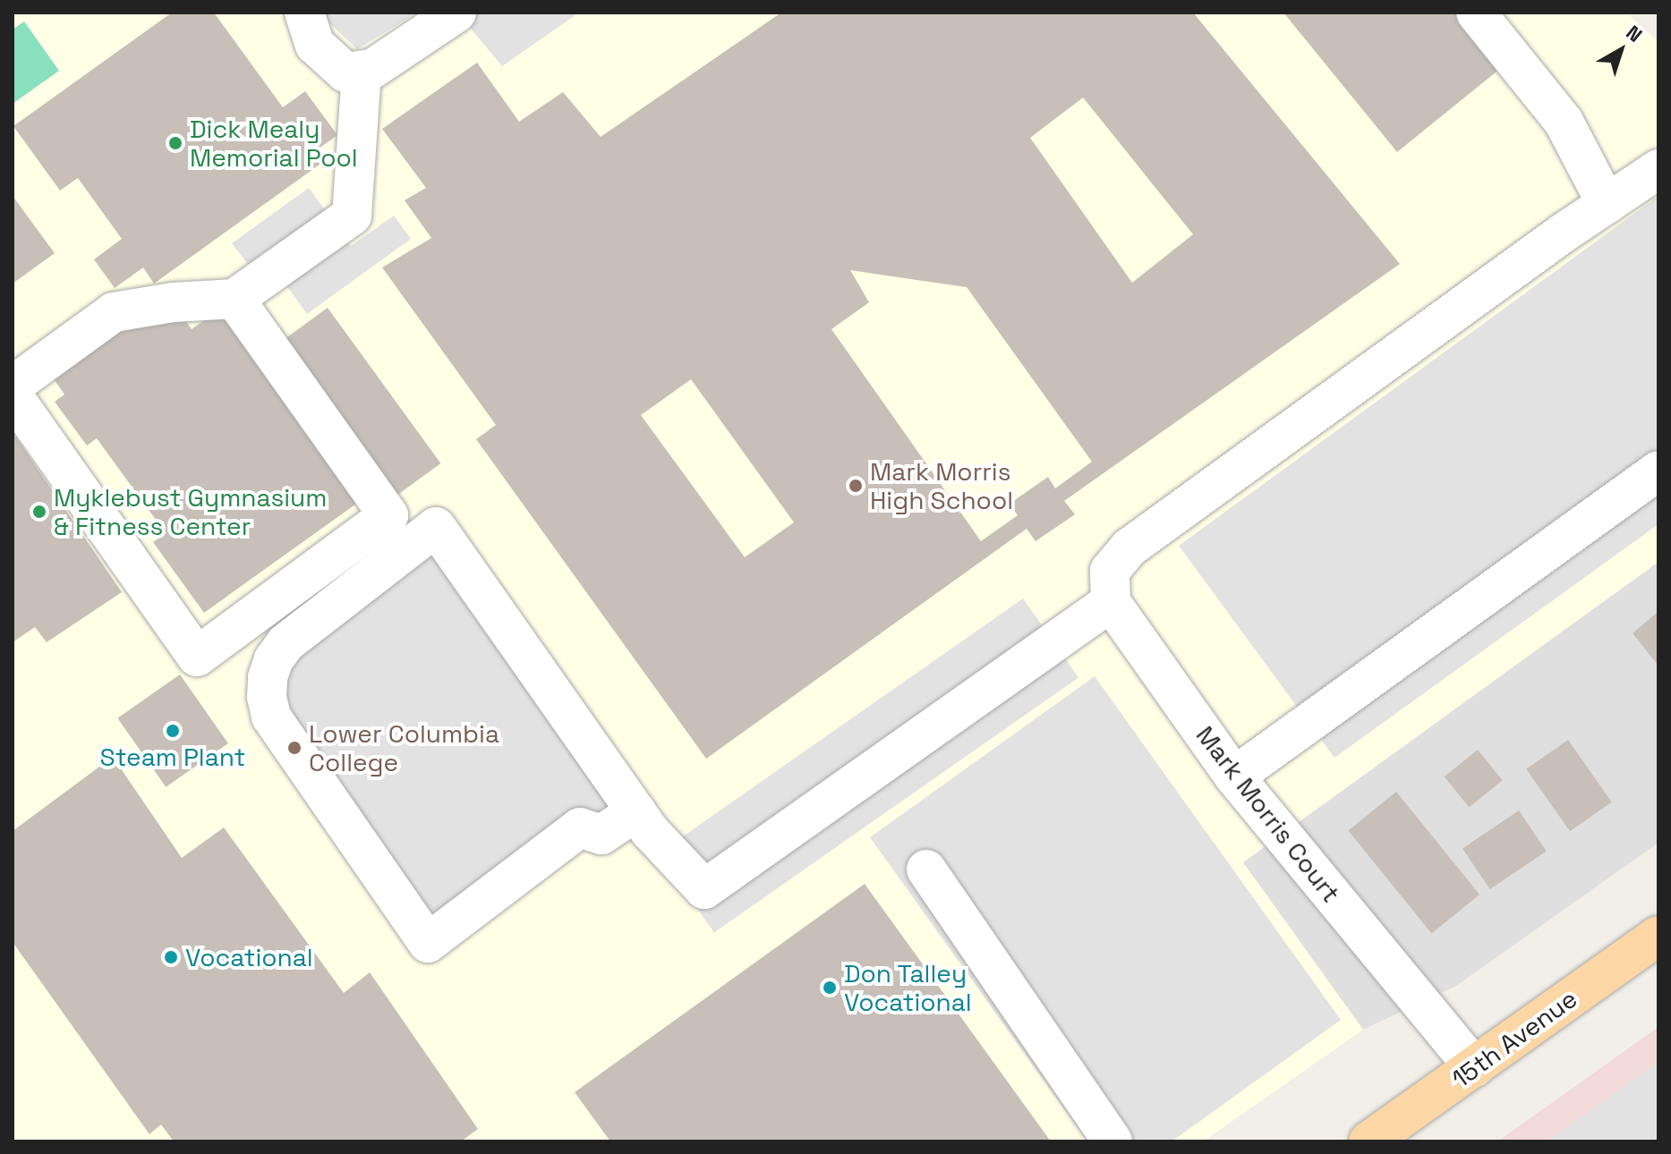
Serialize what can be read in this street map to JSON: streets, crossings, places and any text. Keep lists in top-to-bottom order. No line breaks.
{"streets":{"main road":["15th Avenue"],"lane":["Mark Morris Court"]},"crossings":[["Mark Morris Court","15th Avenue"]],"places":["Dick Mealy Memorial Pool","Mark Morris High School","Myklebust Gymnasium & Fitness Center","Steam Plant","Lower Columbia College","Vocational","Don Talley Vocational"],"north":"top right"}
